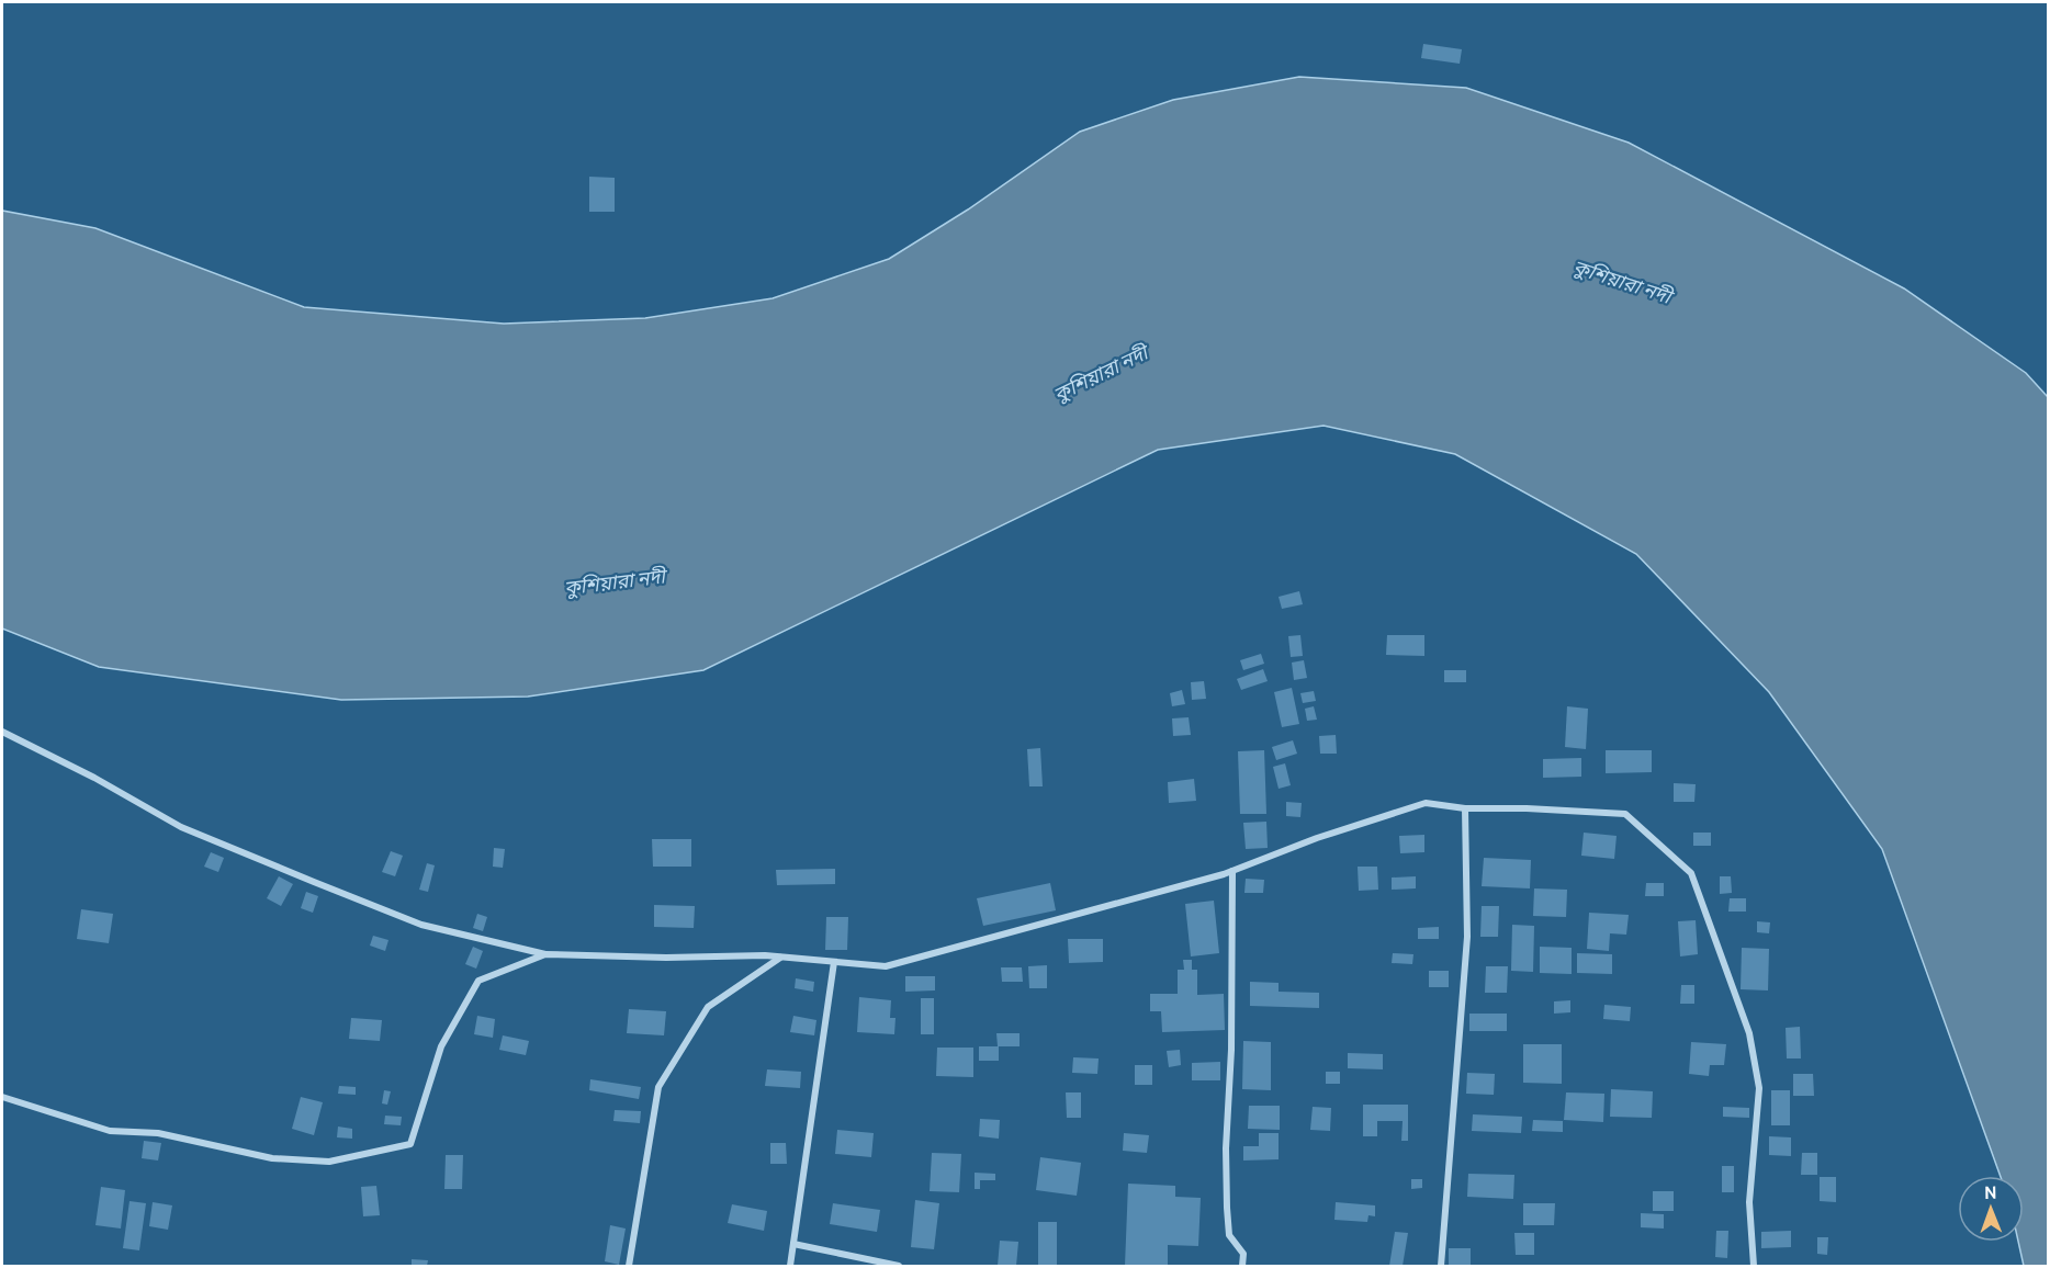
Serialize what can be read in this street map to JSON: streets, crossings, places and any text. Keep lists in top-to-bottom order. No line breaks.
{"water":["কুশিয়ারা নদী"],"north":"top"}
